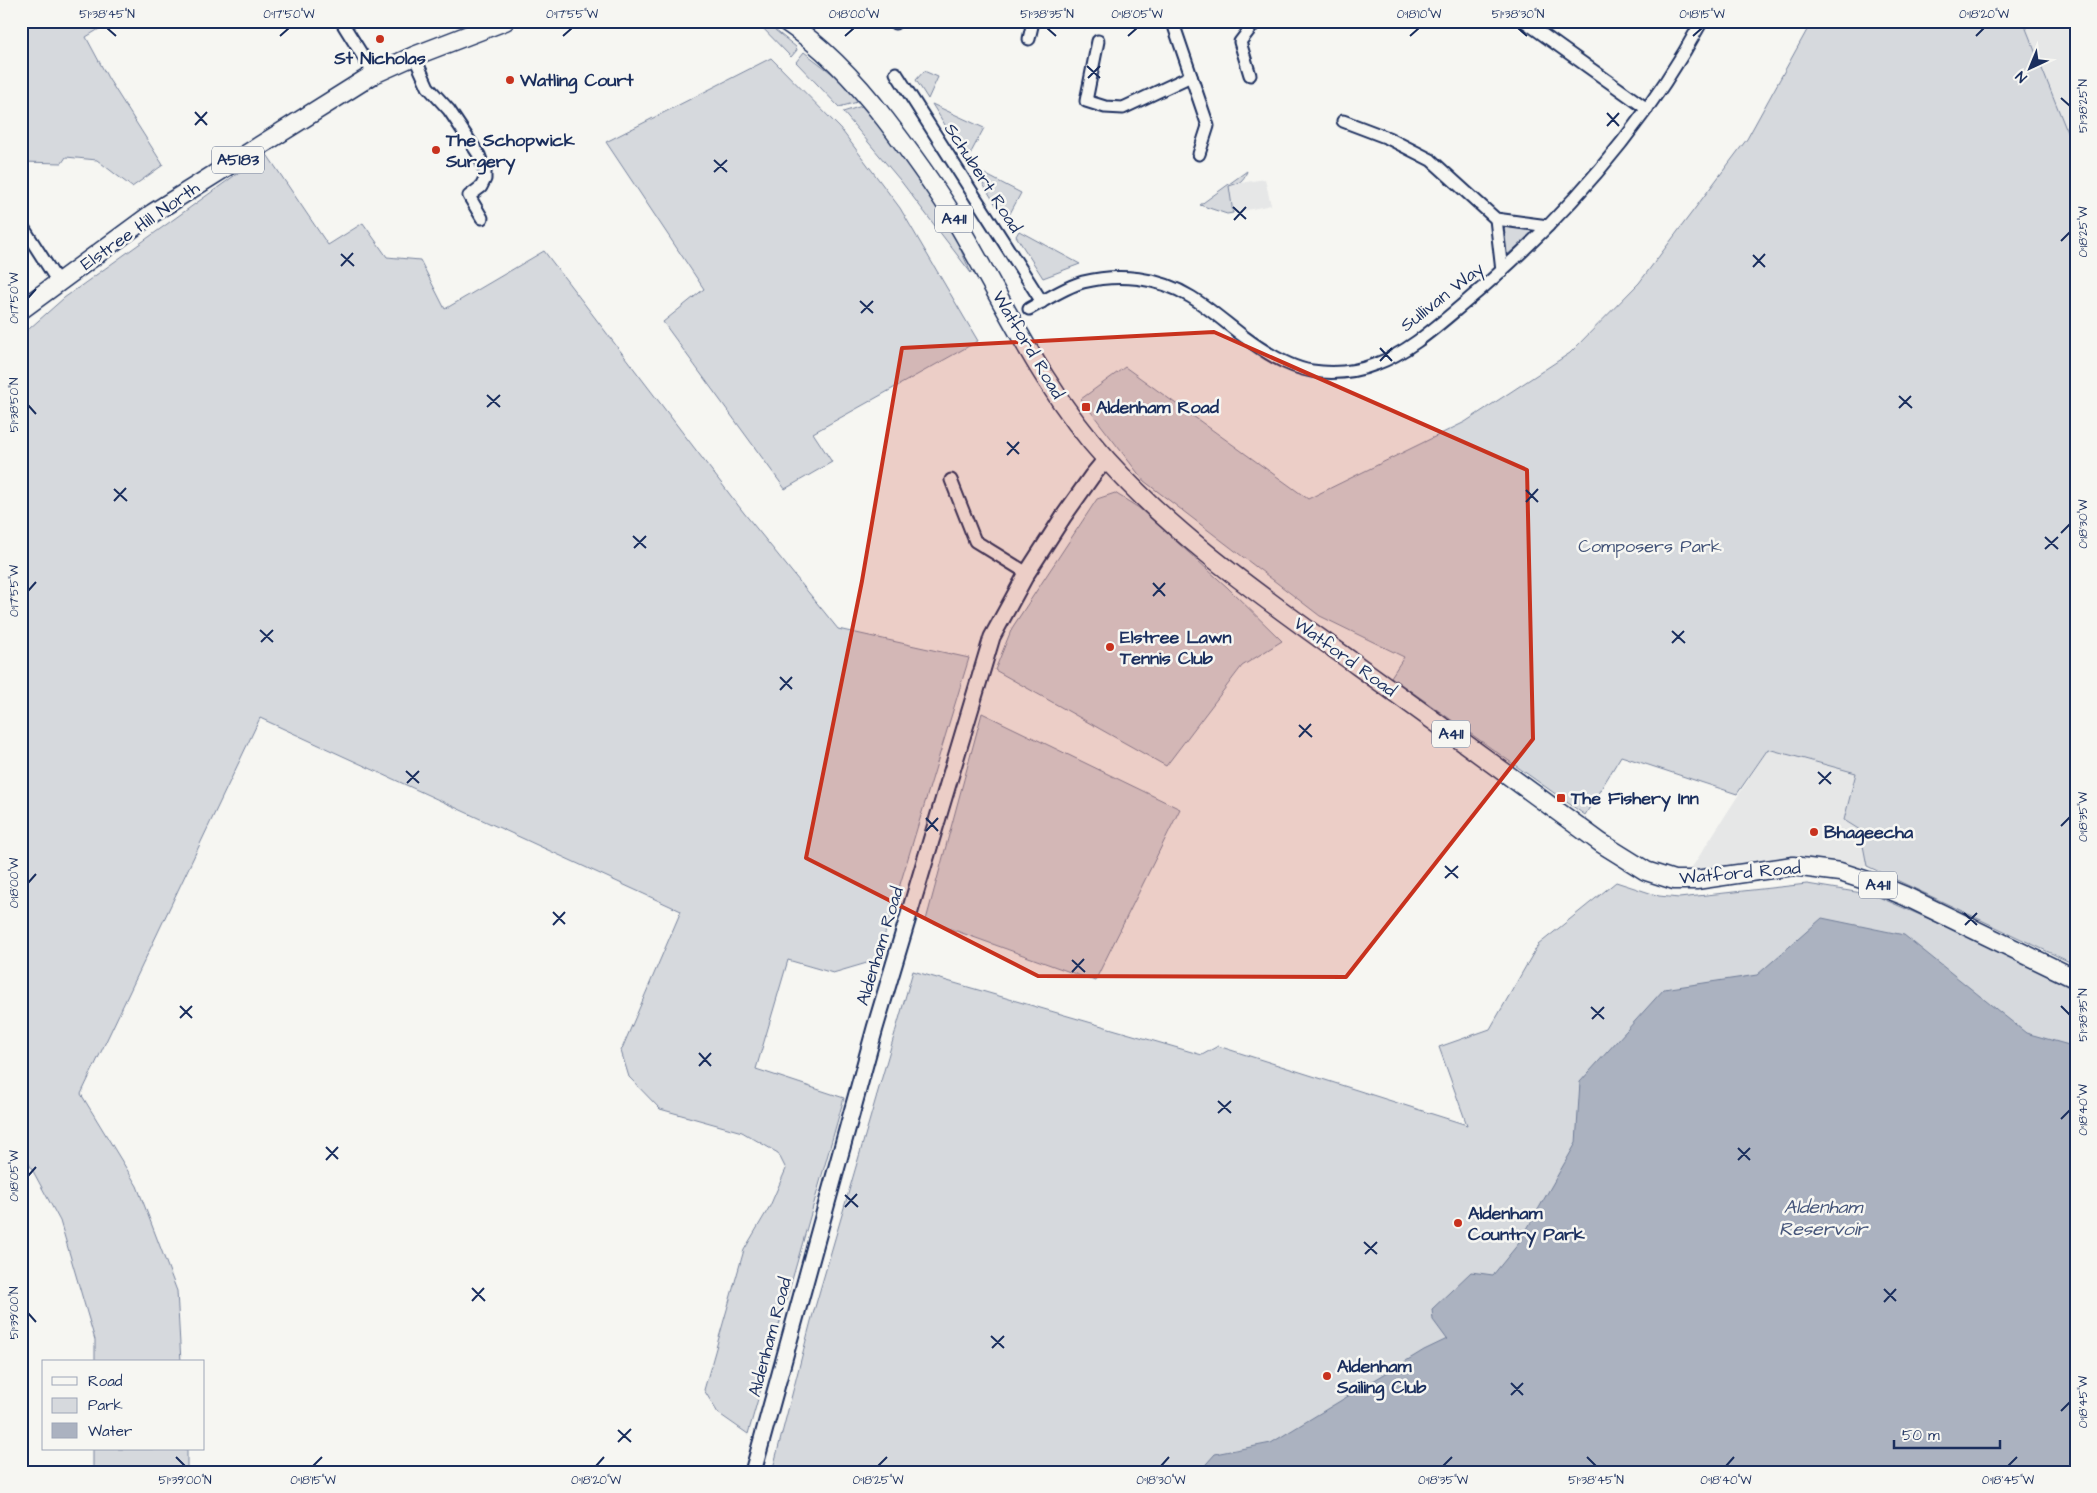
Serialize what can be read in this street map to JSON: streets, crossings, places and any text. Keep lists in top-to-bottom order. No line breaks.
{"streets":{"main road":["A5183","A411","Elstree Hill North","Watford Road"],"street":["Schubert Road","Sullivan Way","Aldenham Road"]},"crossings":[["A5183","Elstree Hill North"],["Schubert Road","Sullivan Way"],["Watford Road","Aldenham Road"]],"water":["Aldenham Reservoir"],"parks":["Composers Park"],"places":{"other":["St Nicholas","Watling Court","The Schopwick Surgery","Elstree Lawn Tennis Club","Bhageecha","Aldenham Country Park","Aldenham Sailing Club"],"transit":["Aldenham Road","The Fishery Inn"]},"legend":["Road","Park","Water"],"scale_bar":"50 m","north":"bottom left","coordinates":["51°38'45\"N","0°17'50\"W","0°17'55\"W","0°18'00\"W","51°38'35\"N","0°18'05\"W","0°18'10\"W","51°38'30\"N","0°18'15\"W","0°18'20\"W","51°38'25\"N","0°18'25\"W","51°38'50\"N","0°18'30\"W","0°18'35\"W","0°18'40\"W","51°39'00\"N","0°18'45\"W"]}
